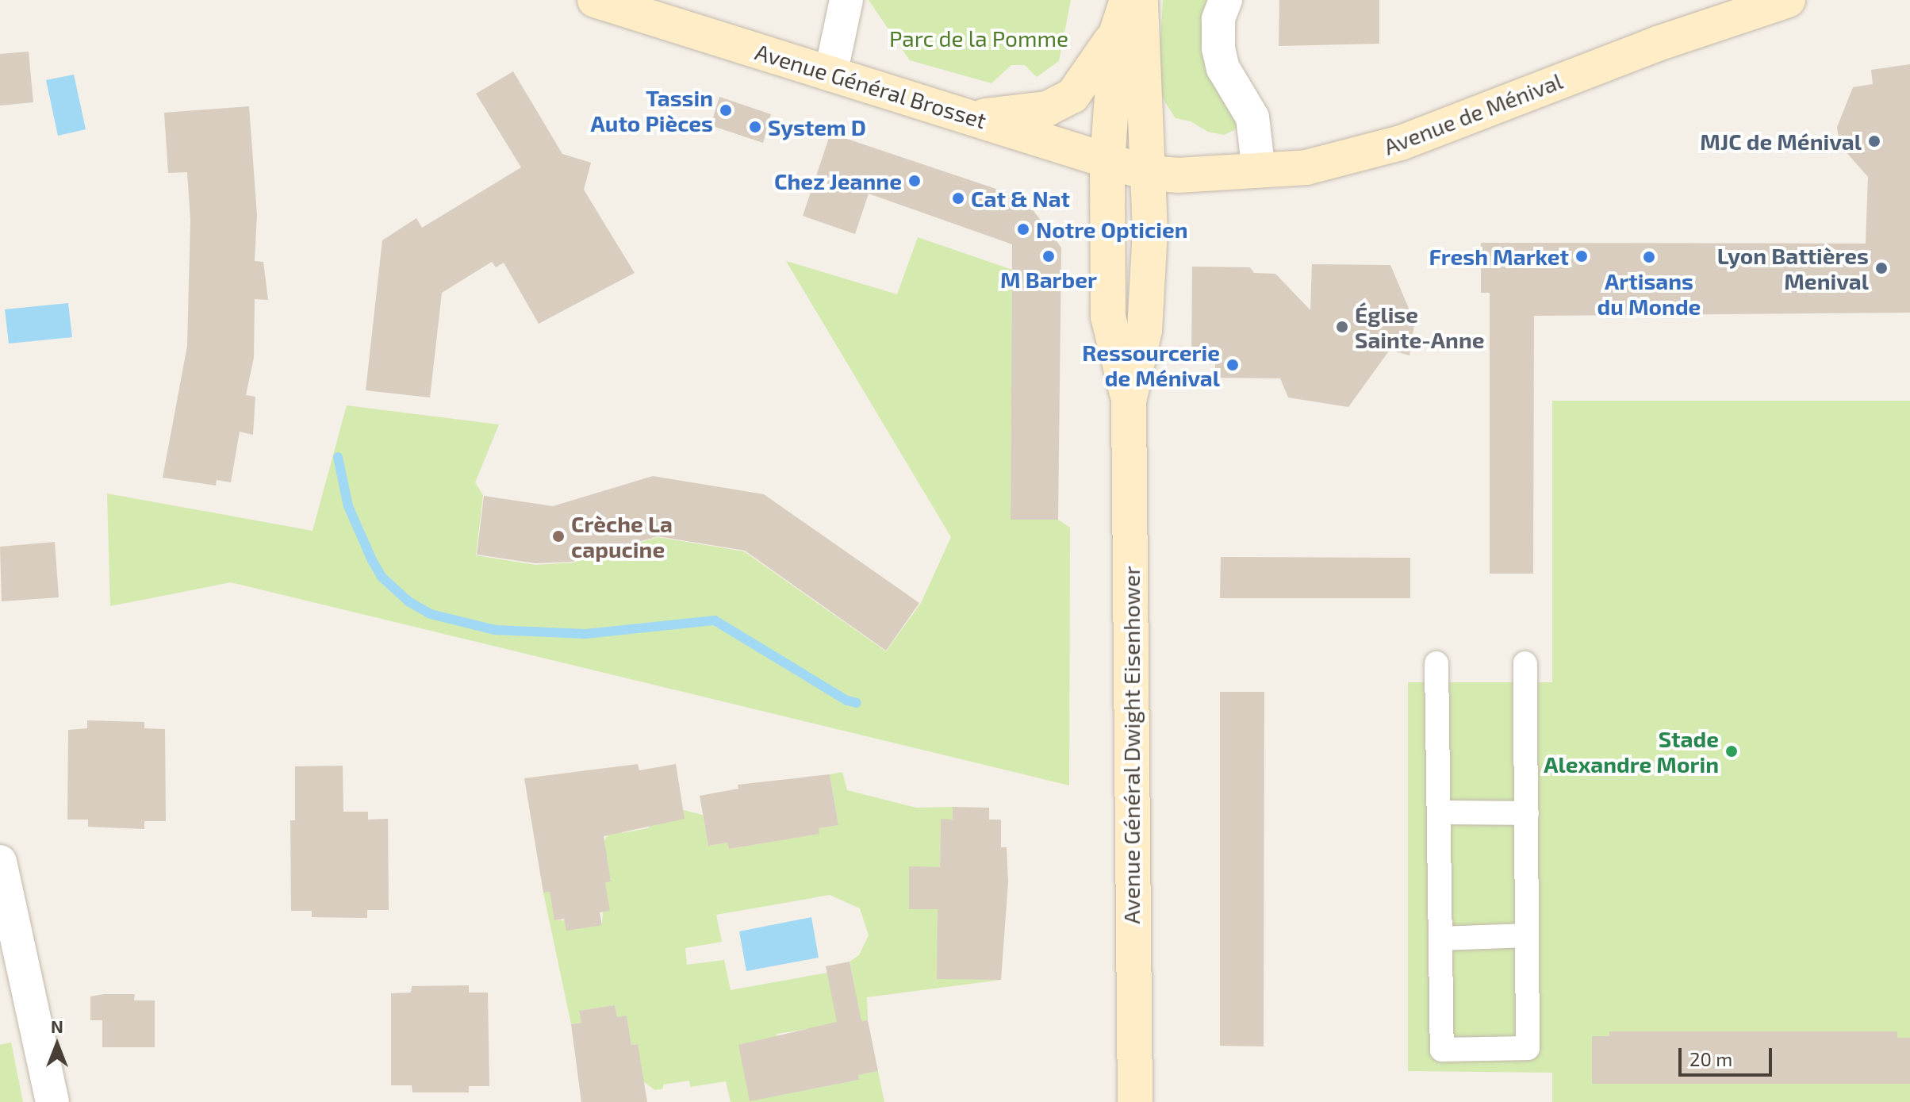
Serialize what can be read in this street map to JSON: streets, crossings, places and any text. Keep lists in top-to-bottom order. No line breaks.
{"streets":{"main road":["Avenue Général Brosset","Avenue de Ménival","Avenue Général Dwight Eisenhower"]},"crossings":[["Avenue Général Brosset","Avenue de Ménival"],["Avenue Général Brosset","Avenue Général Dwight Eisenhower"],["Avenue de Ménival","Avenue Général Dwight Eisenhower"]],"parks":["Parc de la Pomme"],"places":["Tassin Auto Pièces","System D","MJC de Ménival","Chez Jeanne","Cat & Nat","Notre Opticien","M Barber","Fresh Market","Artisans du Monde","Lyon Battières Menival","Église Sainte-Anne","Ressourcerie de Ménival","Crèche La capucine","Stade Alexandre Morin"],"scale_bar":"20 m","north":"top"}
